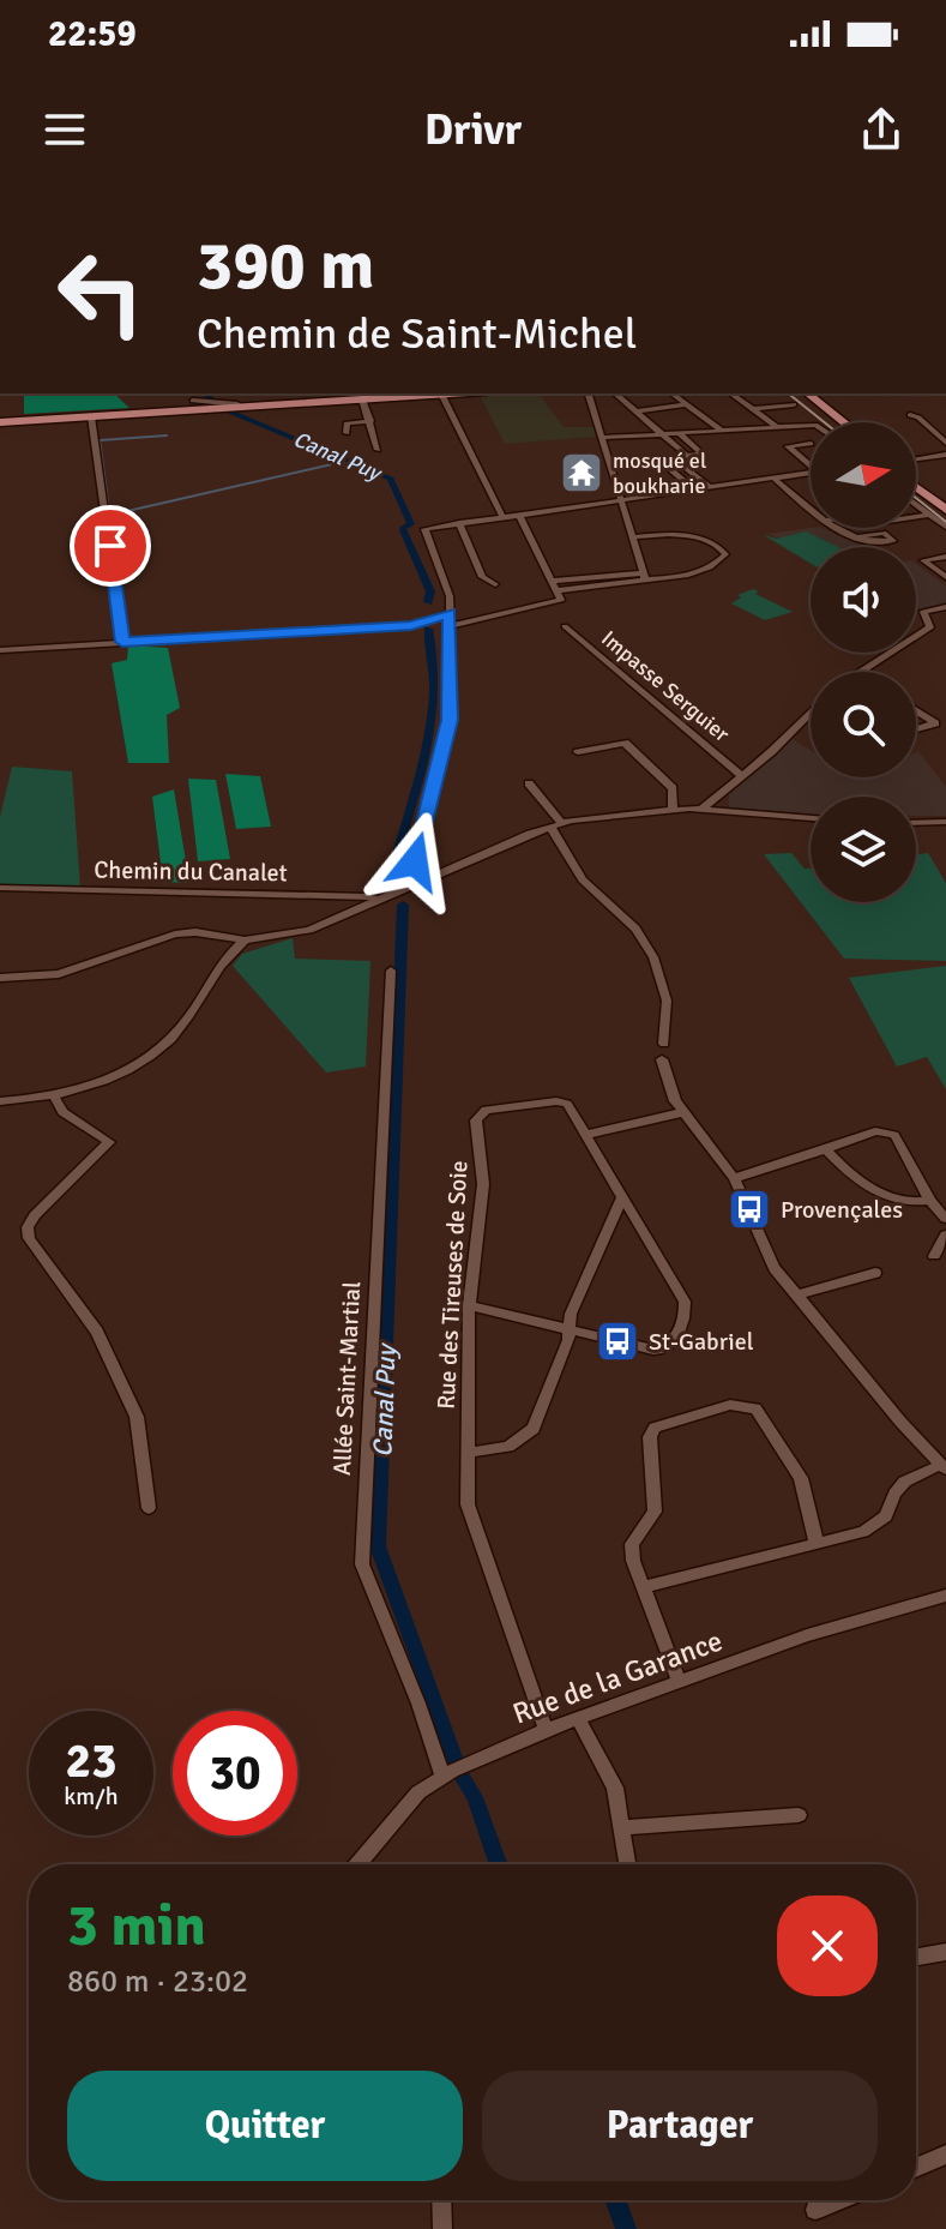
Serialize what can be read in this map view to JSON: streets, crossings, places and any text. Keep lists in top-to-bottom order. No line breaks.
{"streets":{"street":["Impasse Serguier","Chemin du Canalet","Rue des Tireuses de Soie","Allée Saint-Martial","Rue de la Garance"]},"crossings":[["Rue des Tireuses de Soie","Rue de la Garance"],["Allée Saint-Martial","Rue de la Garance"]],"water":["Canal Puy"],"places":{"temple":["mosqué el boukharie"],"bus stop":["Provençales","St-Gabriel"]},"north":"right","page":{"status":"22:59","header":"Drivr","turn":["390 m","Chemin de Saint-Michel"],"speed":"23 km/h","limit":"30","heading":["3 min","860 m · 23:02"],"buttons":["Quitter","Partager"]}}
